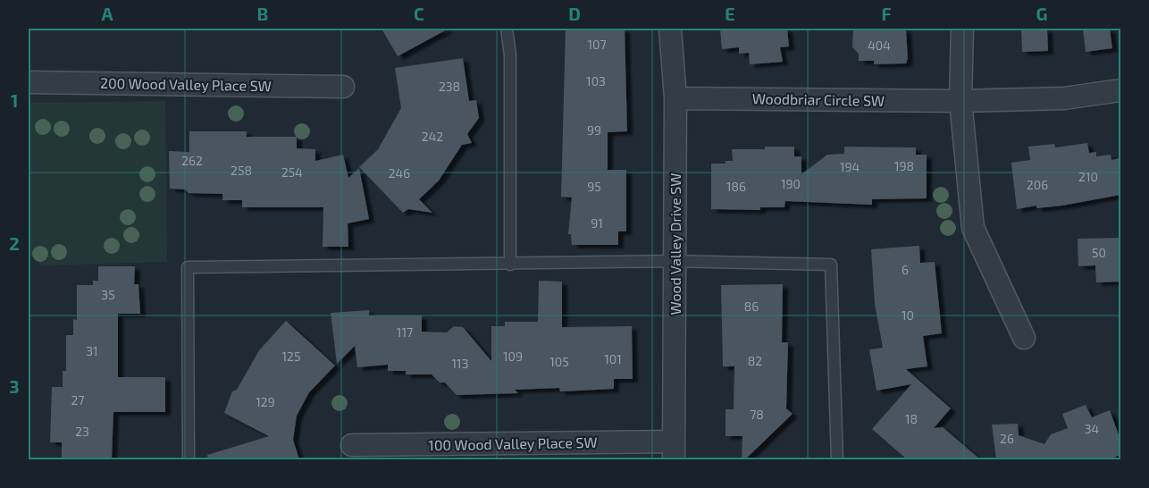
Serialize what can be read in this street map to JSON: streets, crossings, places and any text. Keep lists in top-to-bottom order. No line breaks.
{"streets":{"street":["200 Wood Valley Place SW","Woodbriar Circle SW","Wood Valley Drive SW","100 Wood Valley Place SW"]},"crossings":[["Woodbriar Circle SW","Wood Valley Drive SW"],["Wood Valley Drive SW","100 Wood Valley Place SW"]],"house_numbers":["107","404","103","238","99","242","262","198","194","258","254","246","210","190","206","95","186","91","50","6","35","86","10","117","31","125","109","101","82","105","113","27","129","78","18","34","23","26"],"grid":{"columns":["A","B","C","D","E","F","G"],"rows":["1","2","3"]}}
